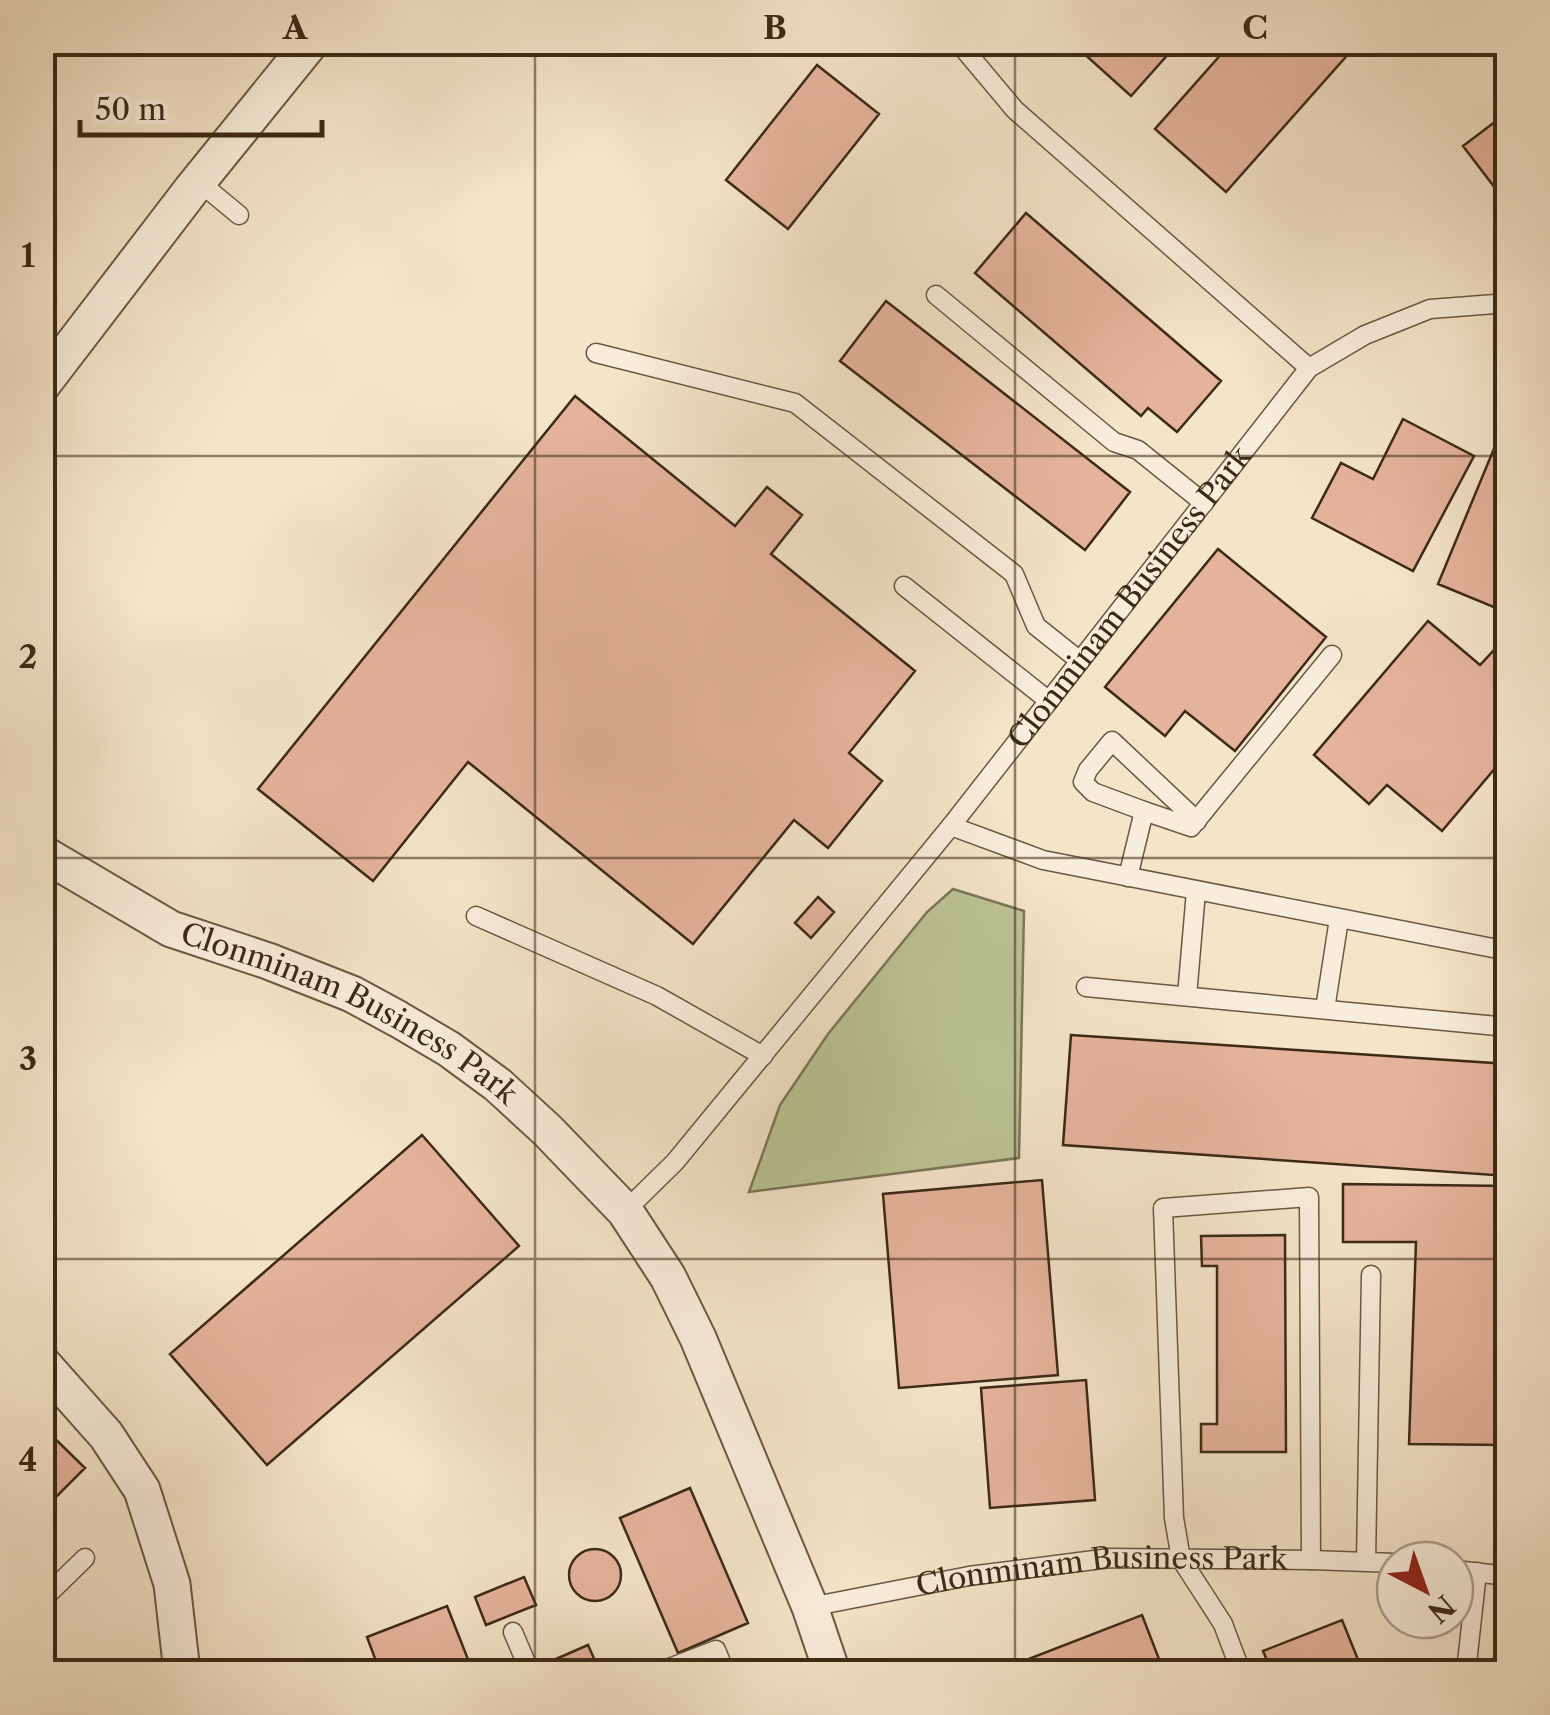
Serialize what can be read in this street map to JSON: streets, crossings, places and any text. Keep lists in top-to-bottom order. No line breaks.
{"streets":{"street":["Clonminam Business Park"]},"scale_bar":"50 m","north":"bottom right","grid":{"columns":["A","B","C"],"rows":["1","2","3","4"]}}
